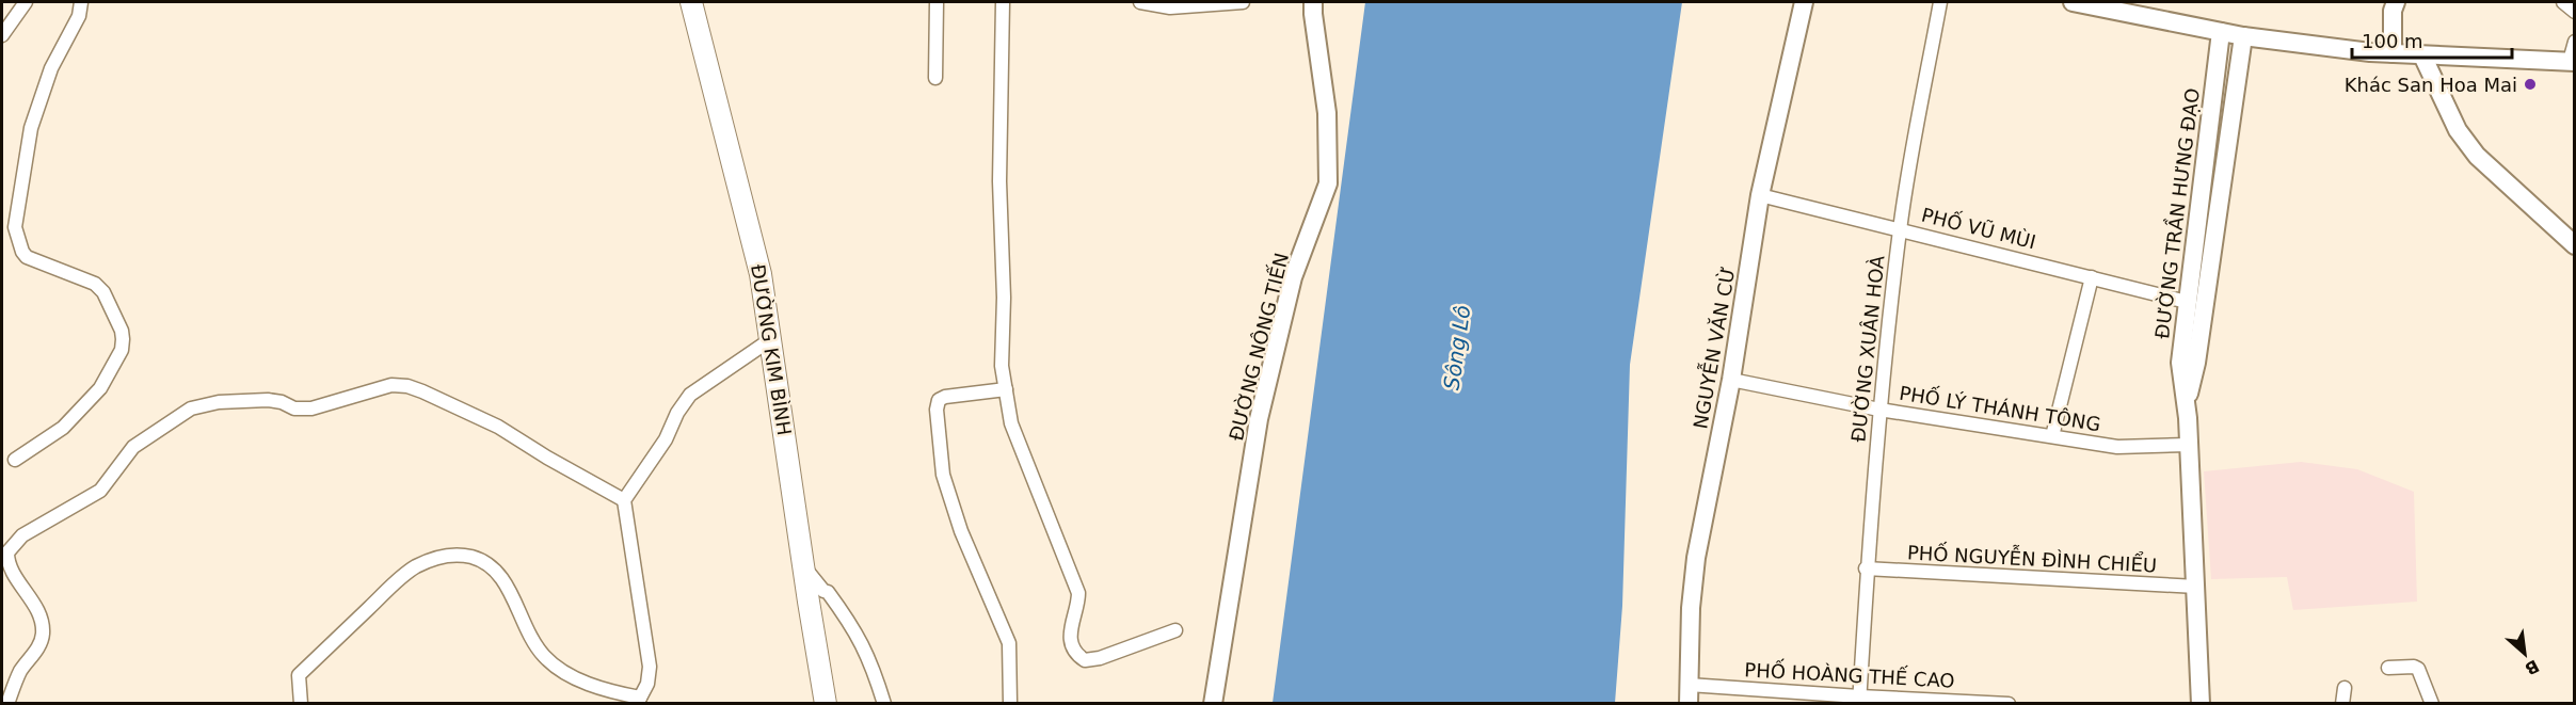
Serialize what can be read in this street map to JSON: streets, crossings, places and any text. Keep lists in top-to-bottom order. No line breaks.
{"streets":{"main road":["ĐƯỜNG KIM BÌNH"],"street":["ĐƯỜNG TRẦN HƯNG ĐẠO","PHỐ VŨ MÙI","ĐƯỜNG NÔNG TIẾN","NGUYỄN VĂN CỪ","ĐƯỜNG XUÂN HOÀ","PHỐ LÝ THÁNH TÔNG","PHỐ NGUYỄN ĐÌNH CHIỂU","PHỐ HOÀNG THẾ CAO"]},"crossings":[["ĐƯỜNG TRẦN HƯNG ĐẠO","PHỐ VŨ MÙI"],["ĐƯỜNG TRẦN HƯNG ĐẠO","PHỐ LÝ THÁNH TÔNG"],["ĐƯỜNG TRẦN HƯNG ĐẠO","PHỐ NGUYỄN ĐÌNH CHIỂU"],["PHỐ VŨ MÙI","NGUYỄN VĂN CỪ"],["PHỐ VŨ MÙI","ĐƯỜNG XUÂN HOÀ"],["NGUYỄN VĂN CỪ","PHỐ LÝ THÁNH TÔNG"],["NGUYỄN VĂN CỪ","PHỐ HOÀNG THẾ CAO"],["ĐƯỜNG XUÂN HOÀ","PHỐ LÝ THÁNH TÔNG"],["ĐƯỜNG XUÂN HOÀ","PHỐ NGUYỄN ĐÌNH CHIỂU"],["ĐƯỜNG XUÂN HOÀ","PHỐ HOÀNG THẾ CAO"]],"water":["Sông Lô"],"places":["Khác San Hoa Mai"],"scale_bar":"100 m","north":"bottom right"}
